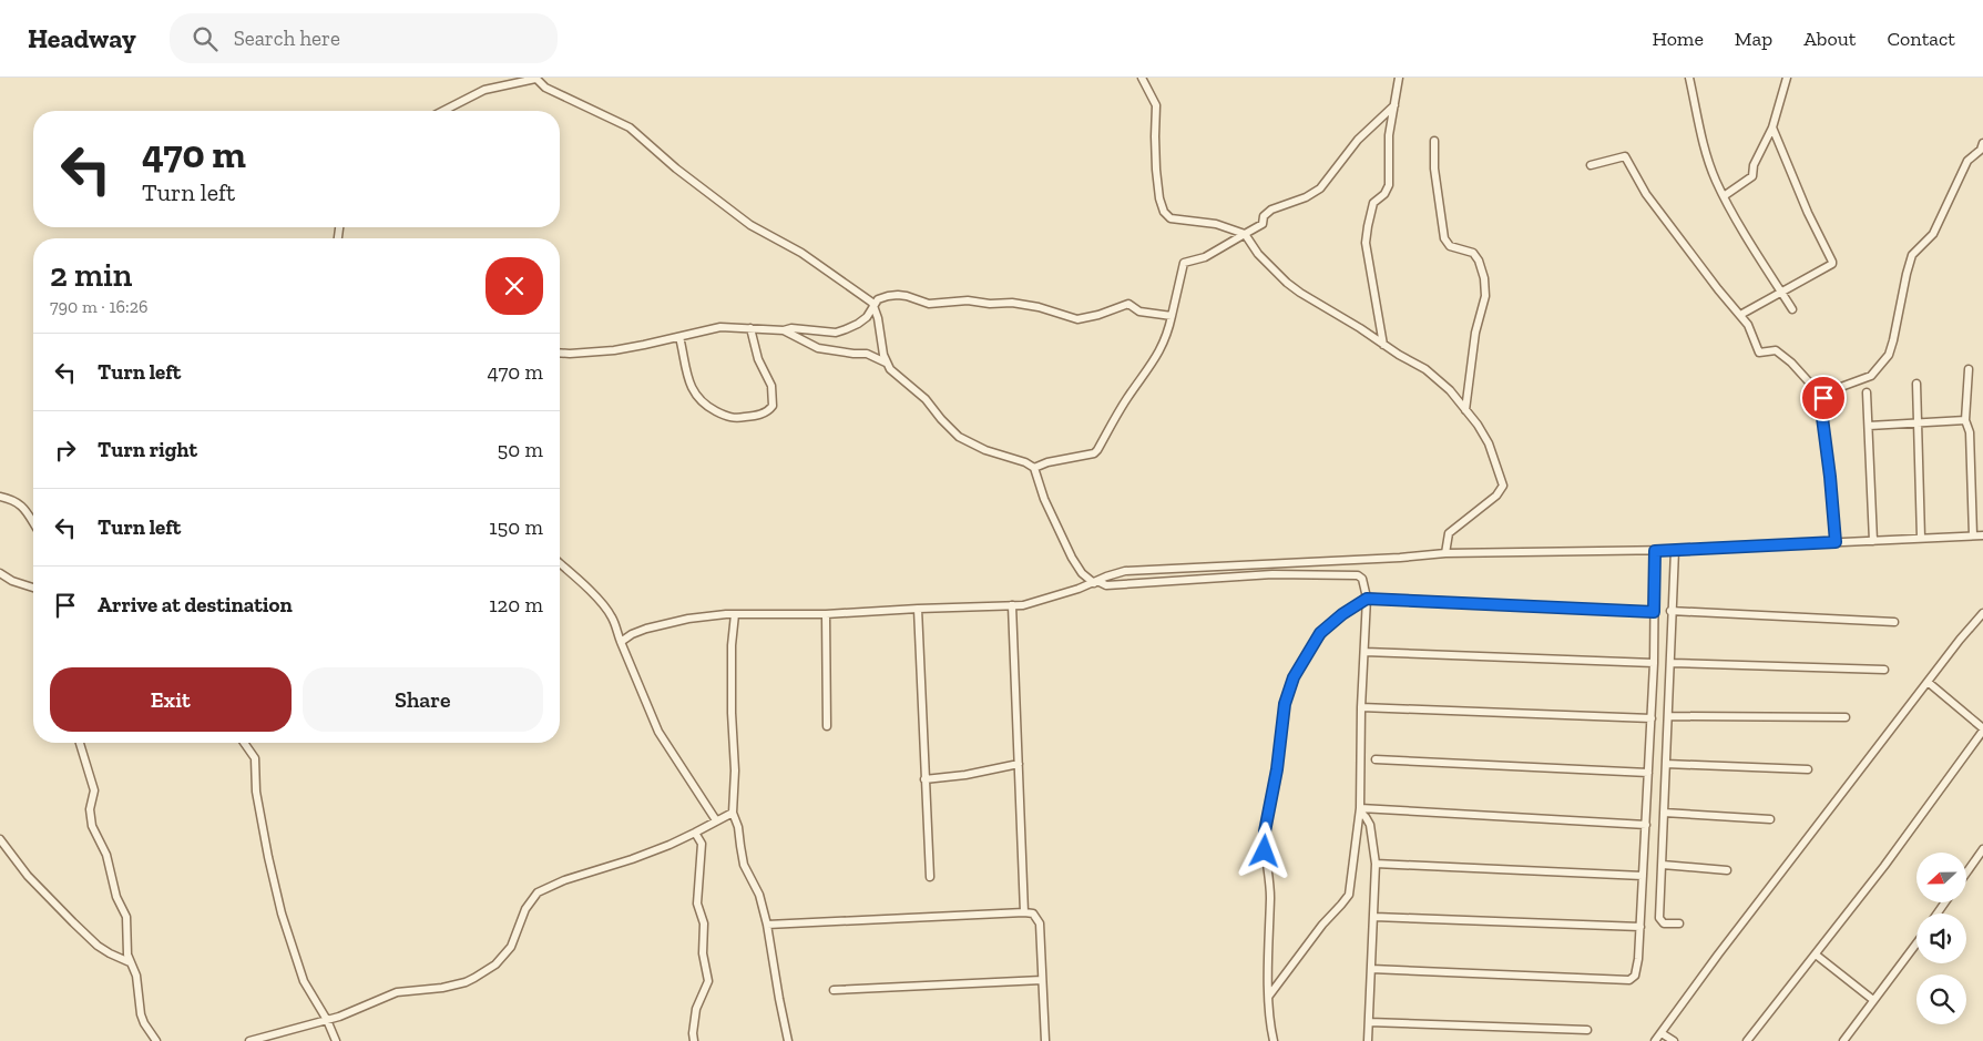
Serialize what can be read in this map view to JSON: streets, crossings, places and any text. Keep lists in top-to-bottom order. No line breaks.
{"north":"left","page":{"header":"Headway","search":"Search here","nav":["Home","Map","About","Contact"],"turn":["470 m","Turn left"],"heading":["2 min","790 m · 16:26"],"list":[{"name":"Turn left","value":"470 m"},{"name":"Turn right","value":"50 m"},{"name":"Turn left","value":"150 m"},{"name":"Arrive at destination","value":"120 m"}],"buttons":["Exit","Share"]}}
